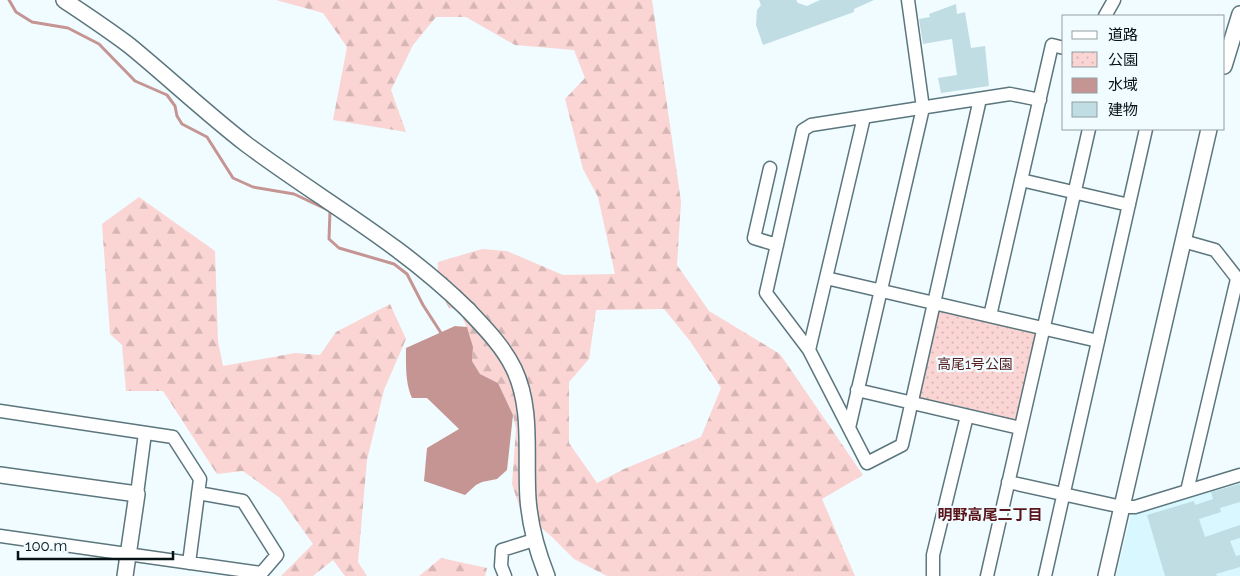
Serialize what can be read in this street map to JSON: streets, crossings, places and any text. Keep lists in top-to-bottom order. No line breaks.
{"districts":["明野高尾二丁目"],"parks":["高尾1号公園"],"legend":["道路","公園","水域","建物"],"scale_bar":"100 m"}
